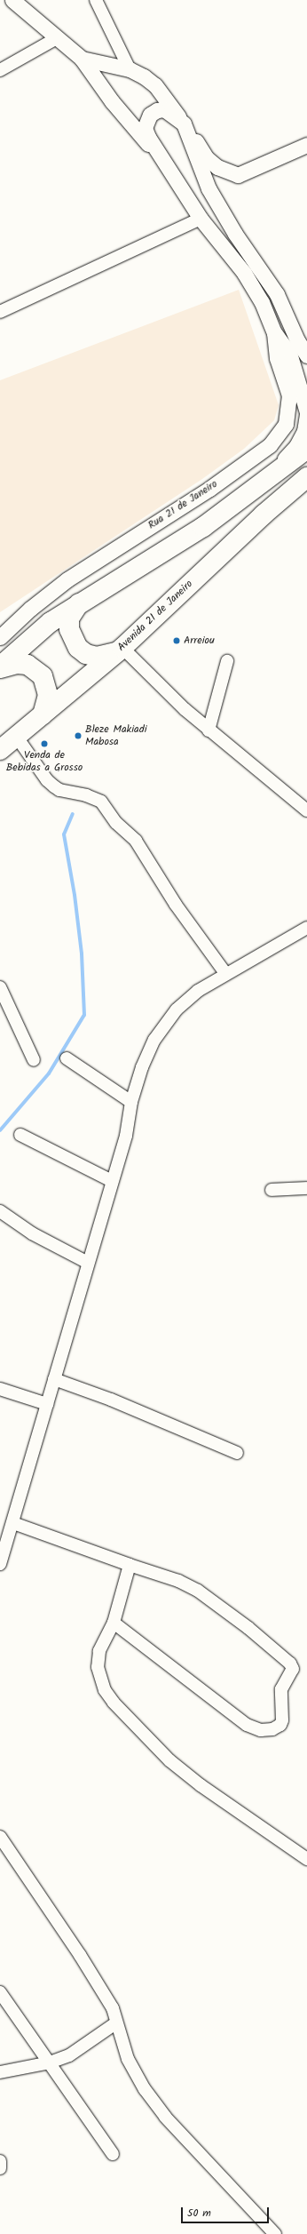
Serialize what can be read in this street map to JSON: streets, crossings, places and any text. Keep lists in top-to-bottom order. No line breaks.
{"streets":{"main road":["Avenida 21 de Janeiro"],"street":["Rua 21 de Janeiro"]},"places":["Arreiou","Bleze Makiadi Mabosa","Venda de Bebidas a Grosso"],"scale_bar":"50 m"}
